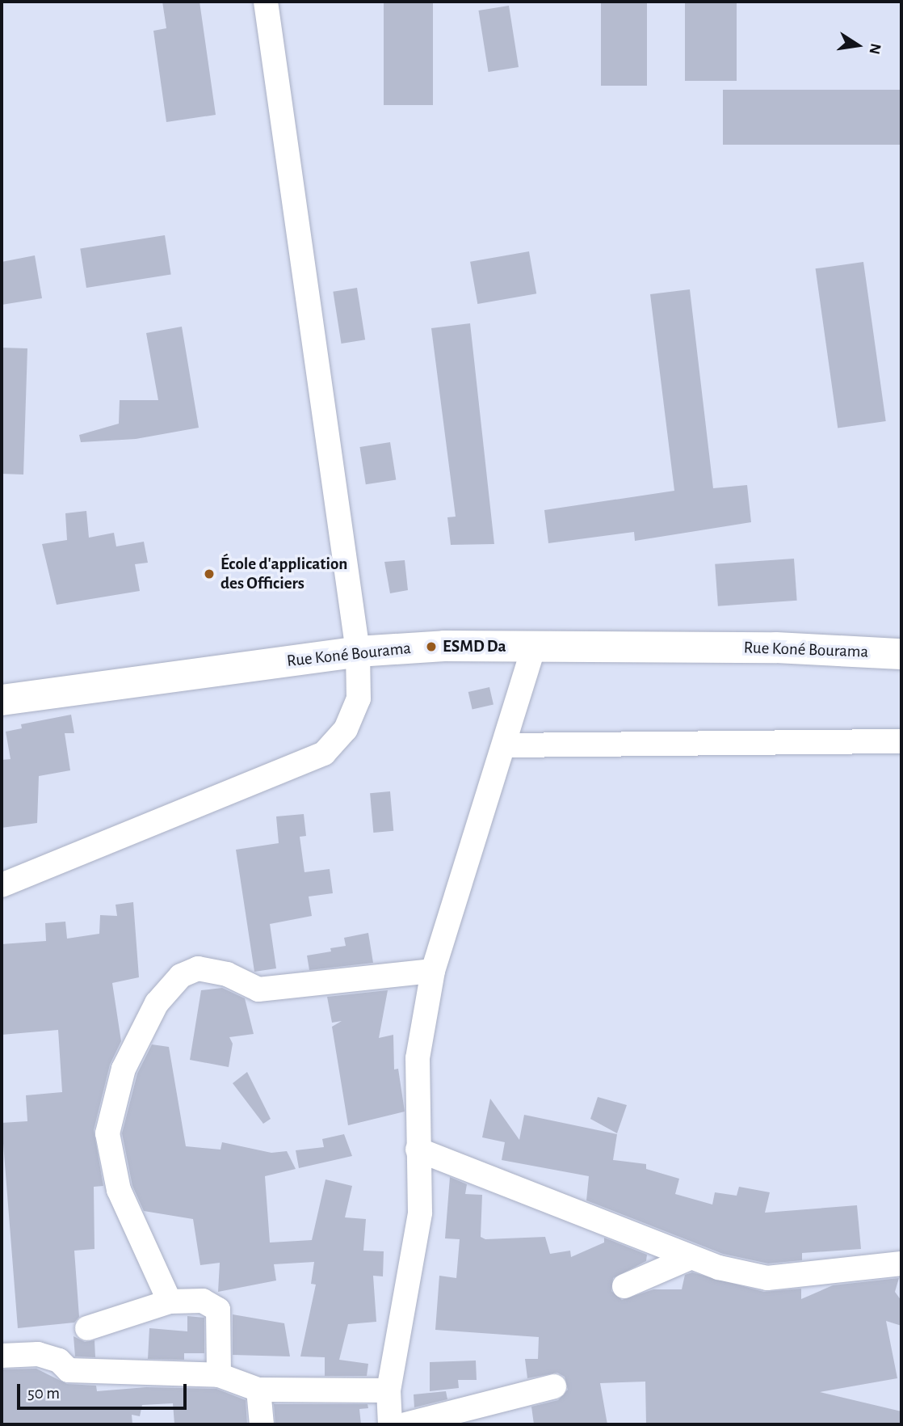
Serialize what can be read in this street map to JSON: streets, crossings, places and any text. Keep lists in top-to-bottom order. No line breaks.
{"streets":{"highway":["Rue Koné Bourama"]},"places":["École d'application des Officiers","ESMD Da"],"scale_bar":"50 m","north":"right"}
